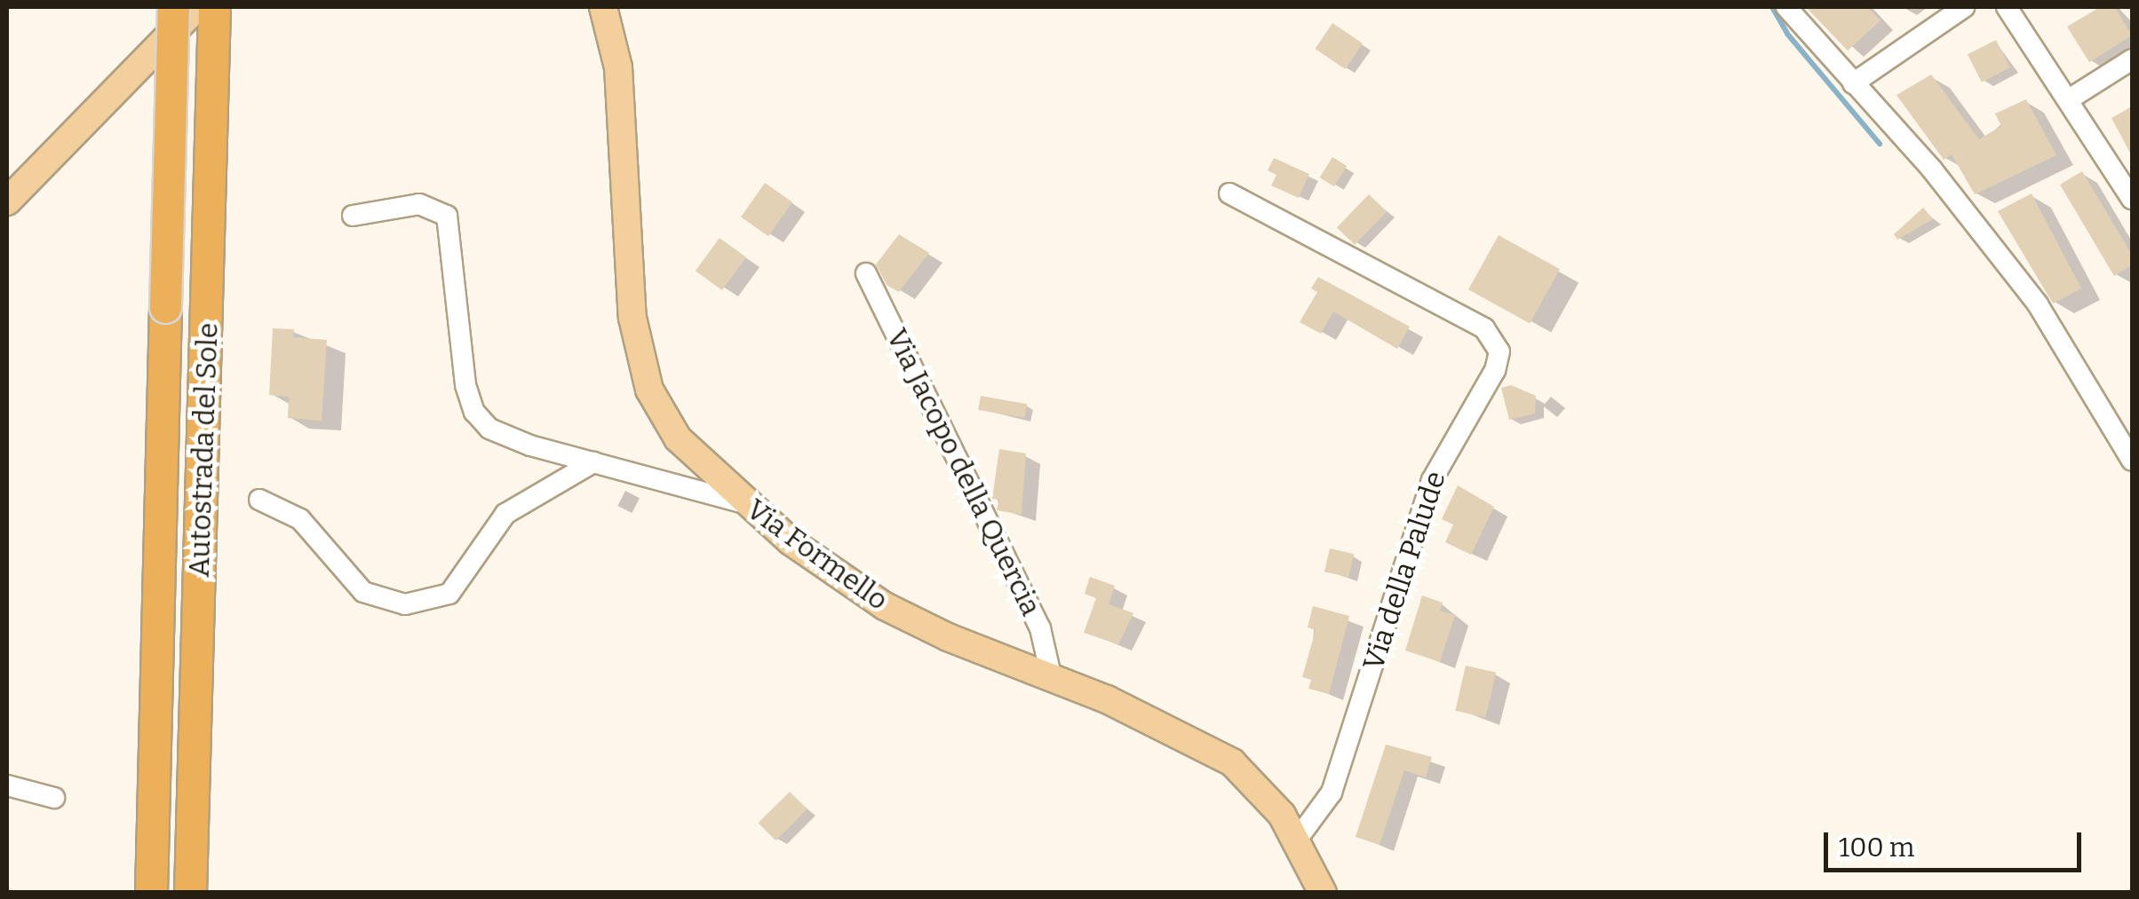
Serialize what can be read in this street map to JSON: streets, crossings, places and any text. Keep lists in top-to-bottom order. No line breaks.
{"streets":{"highway":["Autostrada del Sole"],"main road":["Via Formello"],"street":["Via Jacopo della Quercia","Via della Palude"]},"crossings":[["Via Jacopo della Quercia","Via Formello"],["Via Formello","Via della Palude"]],"scale_bar":"100 m"}
